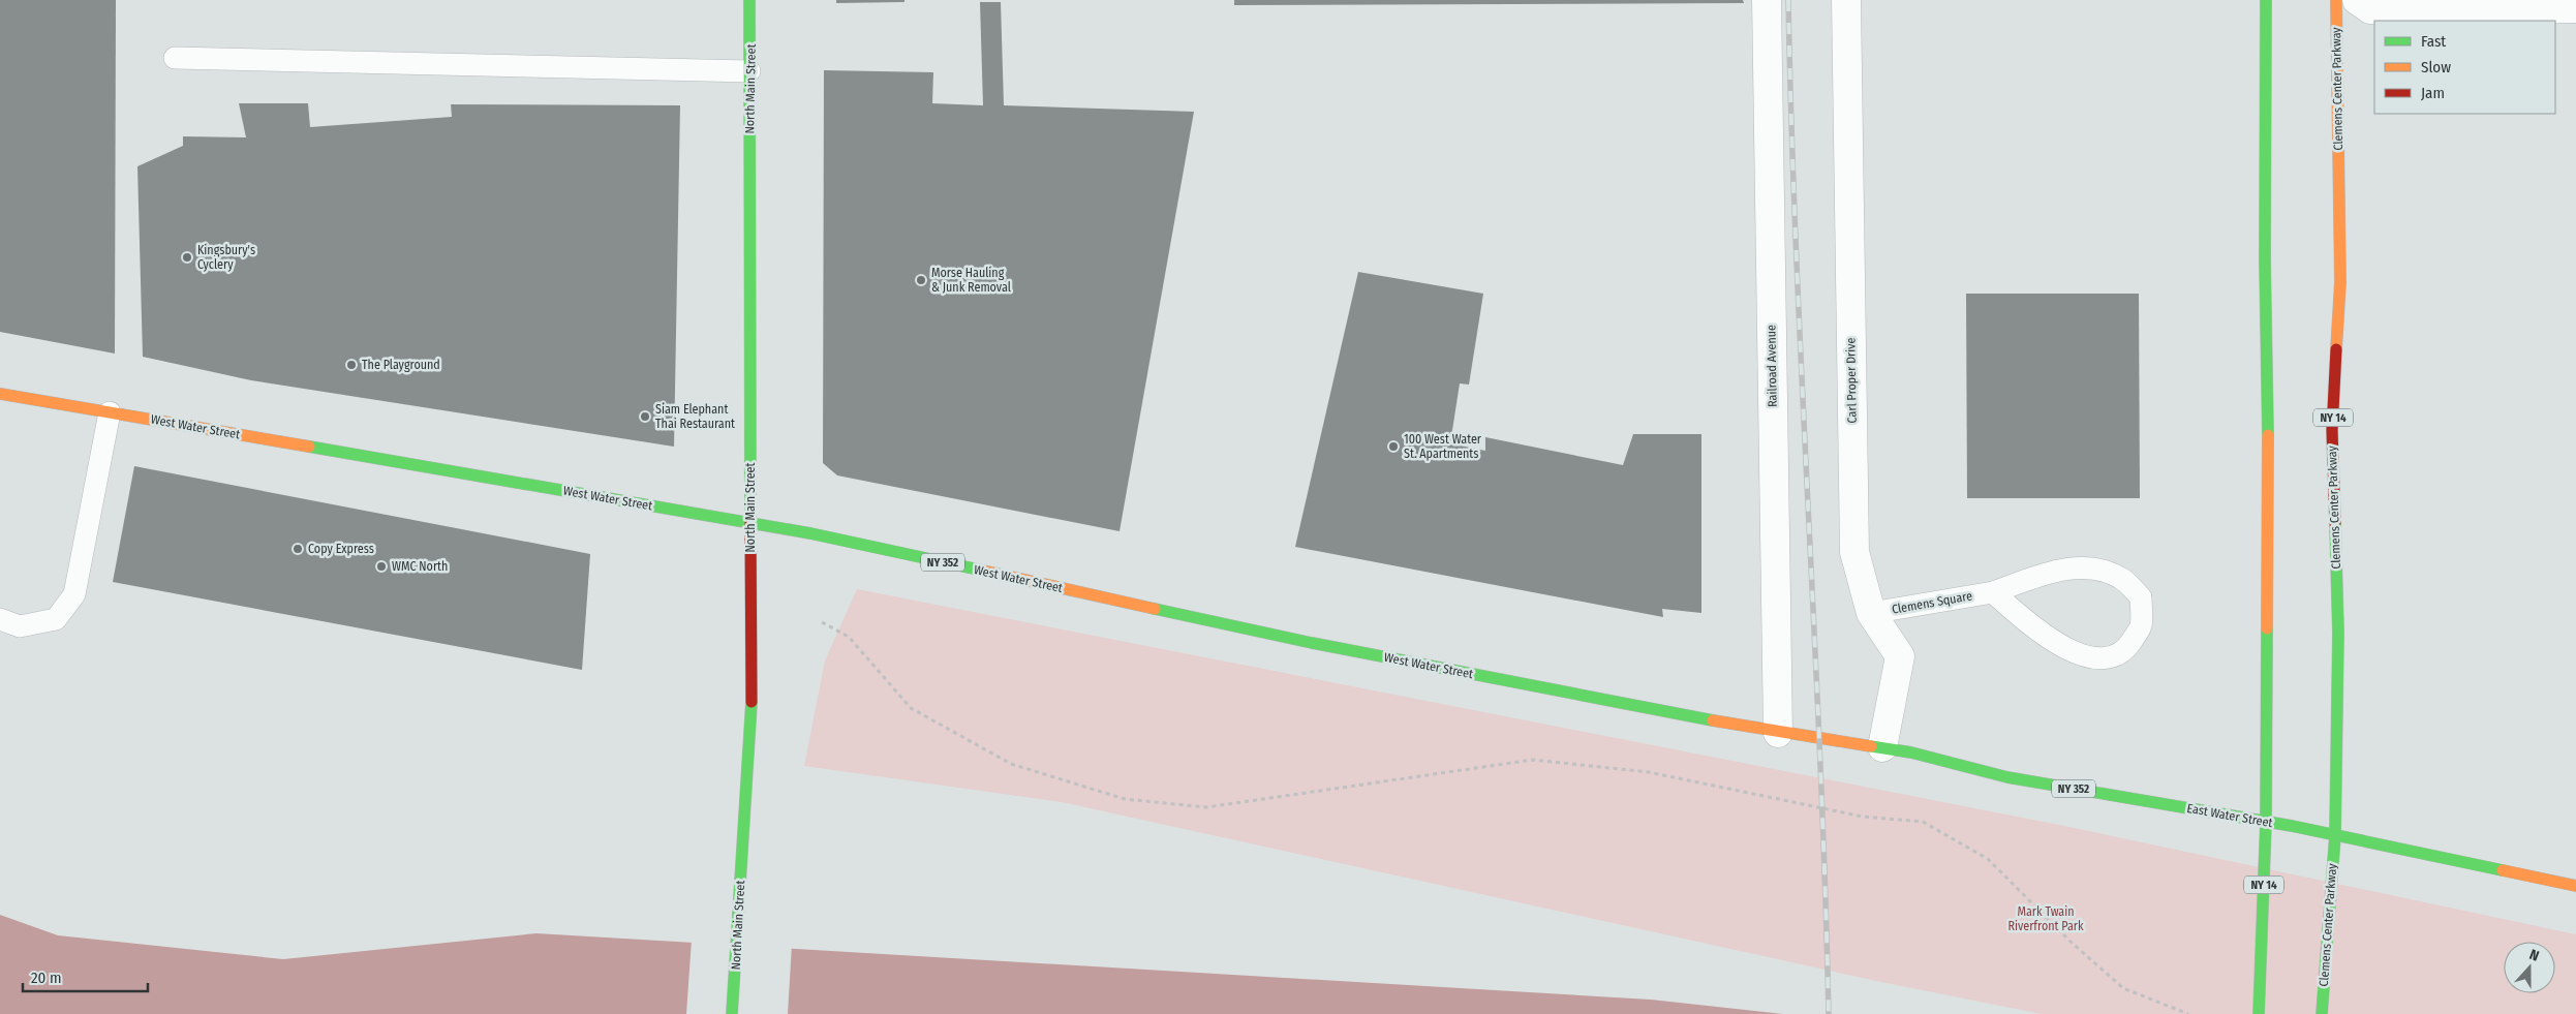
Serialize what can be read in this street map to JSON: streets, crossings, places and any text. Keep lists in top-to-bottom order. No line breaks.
{"streets":{"main road":["North Main Street","Clemens Center Parkway","NY 14","West Water Street","NY 352","East Water Street"],"street":["Railroad Avenue","Carl Proper Drive"],"lane":["Clemens Square"]},"crossings":[["North Main Street","West Water Street"],["Clemens Center Parkway","East Water Street"],["Railroad Avenue","West Water Street"],["Carl Proper Drive","West Water Street"],["Carl Proper Drive","Clemens Square"],["Carl Proper Drive","East Water Street"],["NY 14","East Water Street"],["West Water Street","East Water Street"]],"parks":["Mark Twain Riverfront Park"],"places":["Kingsbury's Cyclery","Morse Hauling & Junk Removal","The Playground","Siam Elephant Thai Restaurant","100 West Water St. Apartments","Copy Express","WMC North"],"legend":["Fast","Slow","Jam"],"scale_bar":"20 m","north":"top"}
